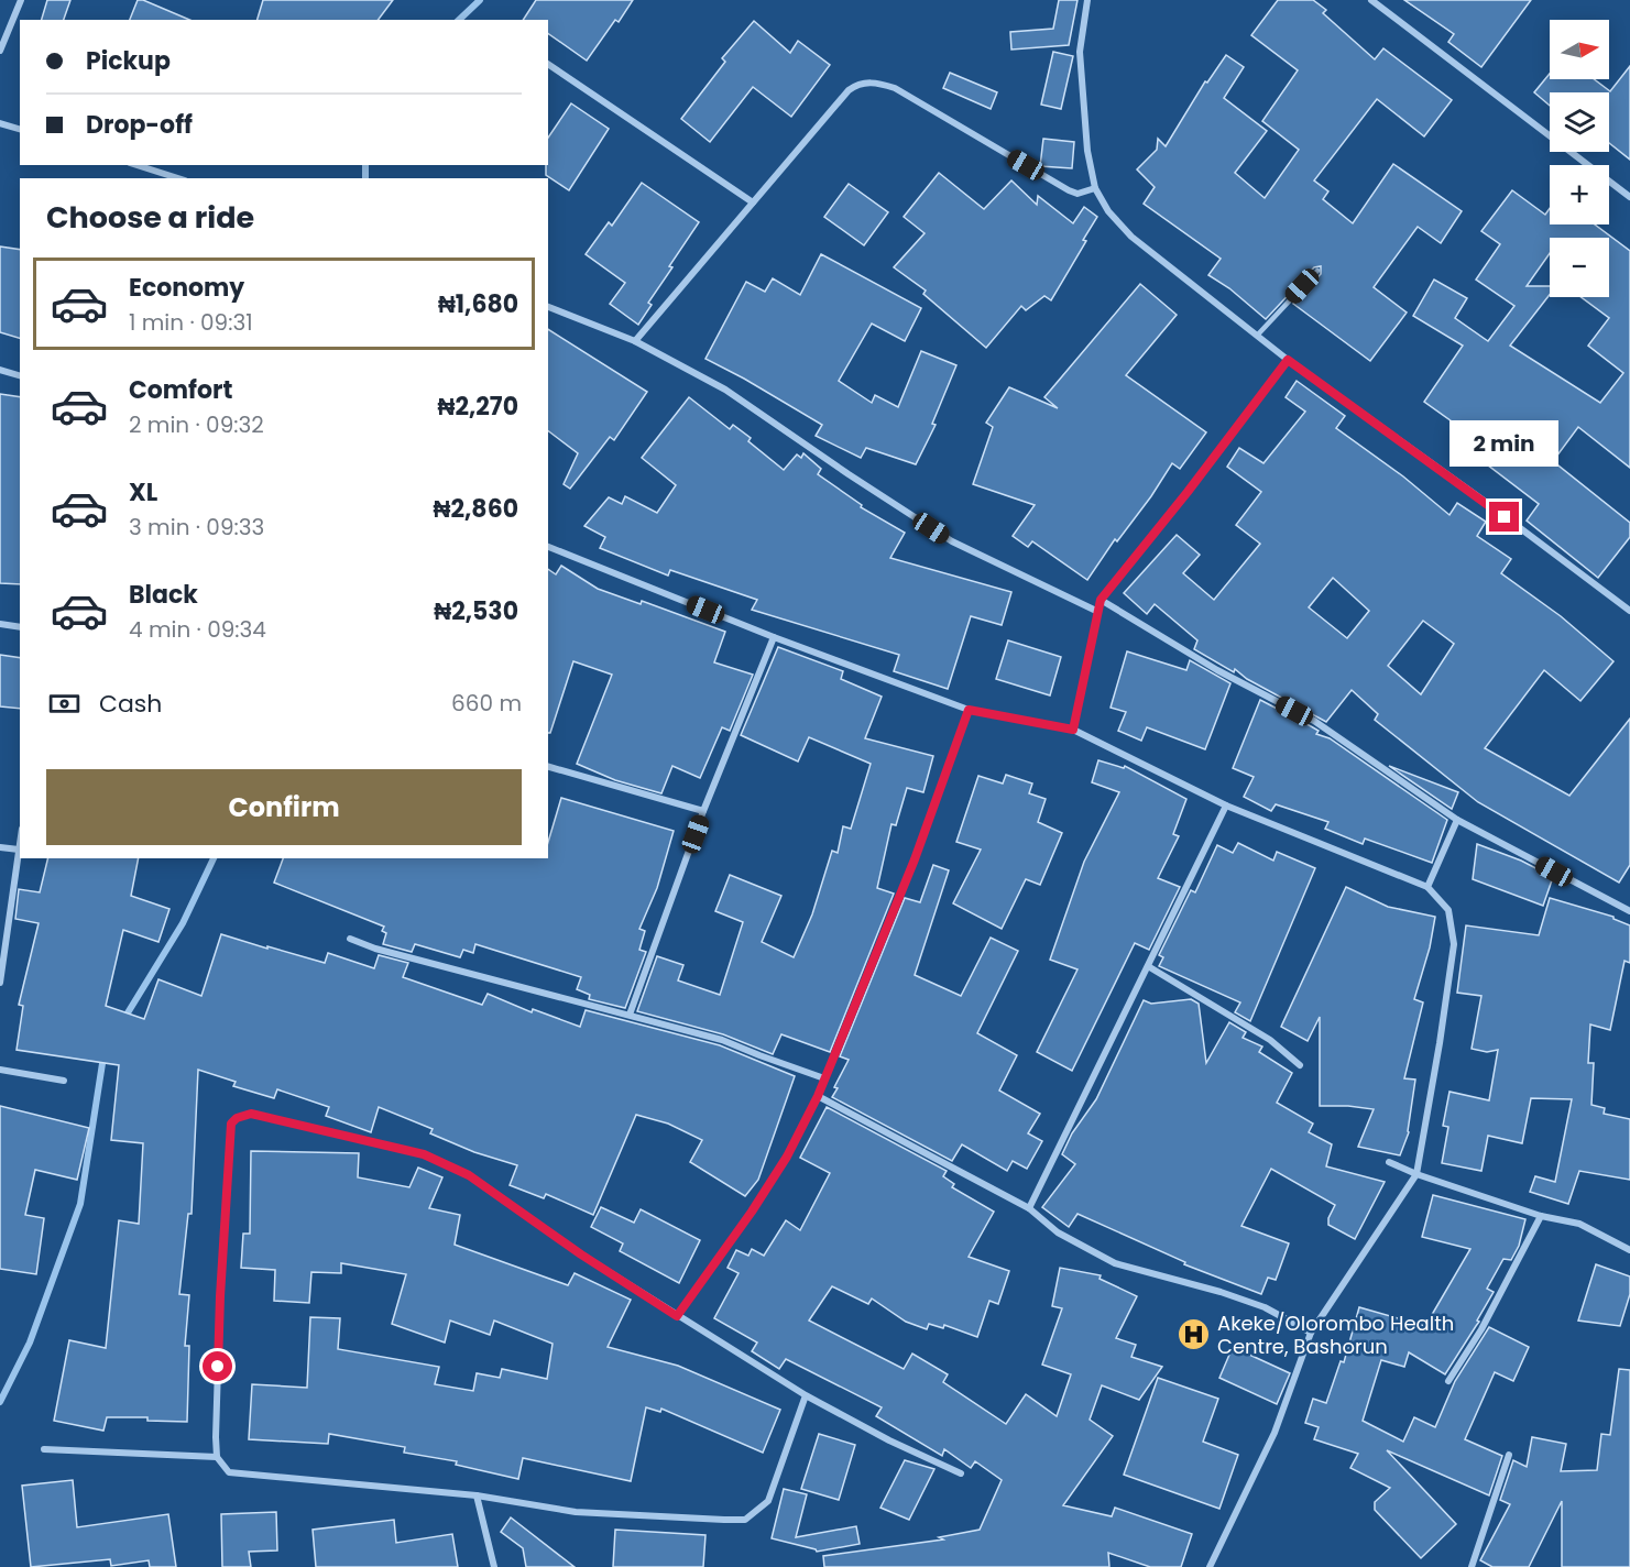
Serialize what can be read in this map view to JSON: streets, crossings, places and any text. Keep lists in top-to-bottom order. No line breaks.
{"places":{"hospital":["Akeke/Olorombo Health Centre, Bashorun"]},"north":"right","page":{"map_buttons":["+","−"],"banner":["Pickup","Drop-off"],"heading":"Choose a ride","list":[{"name":"Economy","note":"1 min · 09:31","value":"₦1,680"},{"name":"Comfort","note":"2 min · 09:32","value":"₦2,270"},{"name":"XL","note":"3 min · 09:33","value":"₦2,860"},{"name":"Black","note":"4 min · 09:34","value":"₦2,530"}],"bubble":"2 min","pay":["Cash","660 m"],"buttons":"Confirm"}}
